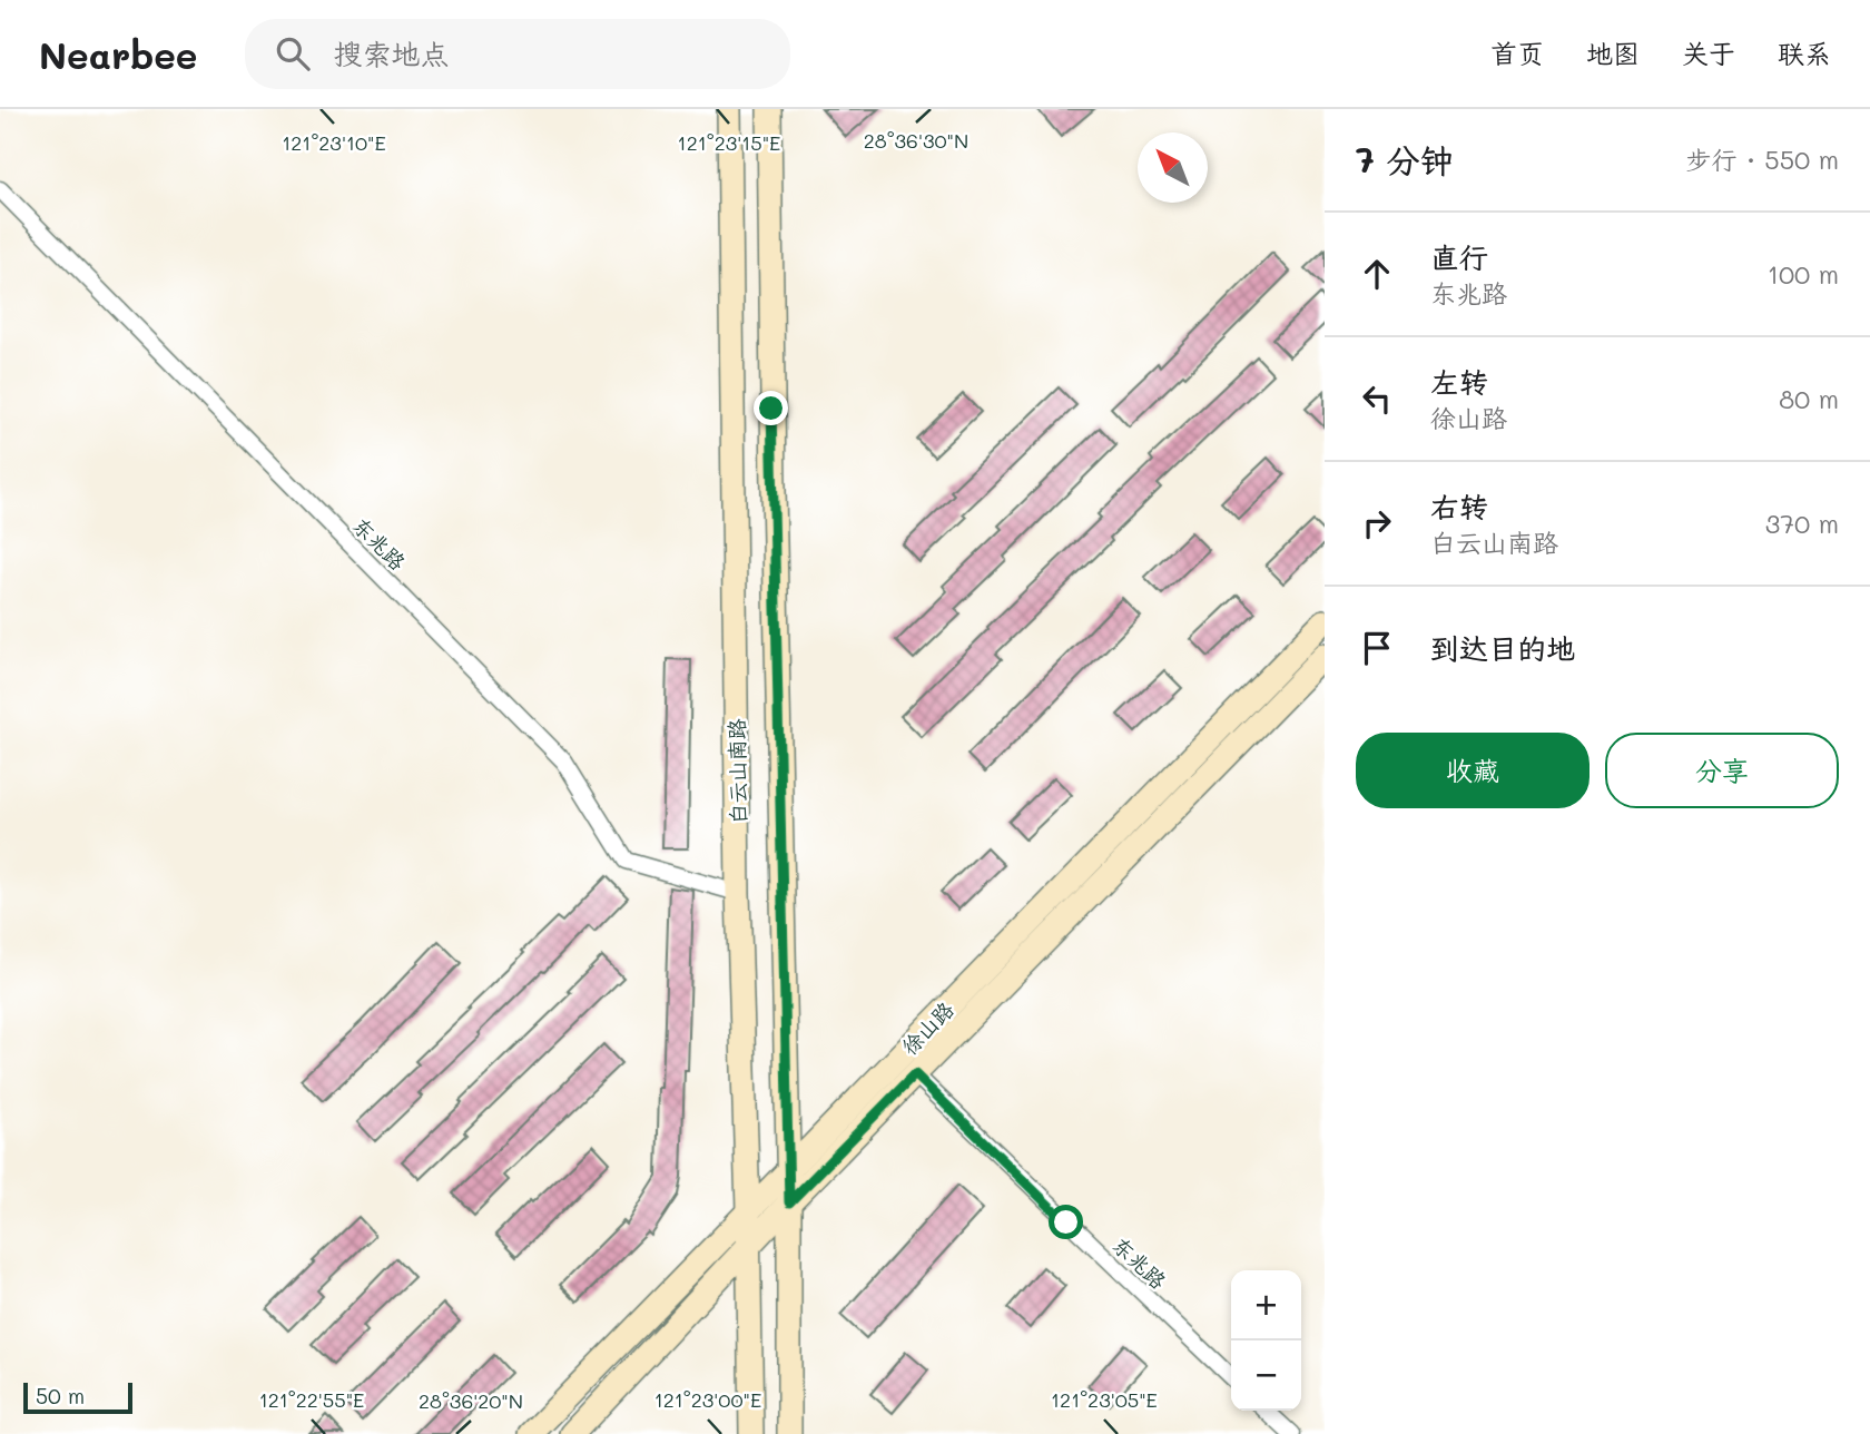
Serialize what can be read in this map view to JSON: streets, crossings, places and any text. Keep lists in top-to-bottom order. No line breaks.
{"streets":{"main road":["白云山南路","徐山路"],"street":["东兆路"]},"crossings":[["东兆路","白云山南路"],["东兆路","徐山路"],["白云山南路","徐山路"]],"scale_bar":"50 m","north":"top left","page":{"header":"Nearbee","search":"搜索地点","nav":["首页","地图","关于","联系"],"heading":["7 分钟","步行 · 550 m"],"list":[["直行","东兆路","100 m"],["左转","徐山路","80 m"],["右转","白云山南路","370 m"],"到达目的地"],"buttons":["收藏","分享"],"map_buttons":["+","−"],"scale":"50 m"},"coordinates":["28°36'30\"N","121°23'10\"E","121°23'15\"E","121°22'55\"E","121°23'00\"E","121°23'05\"E","28°36'20\"N"]}
